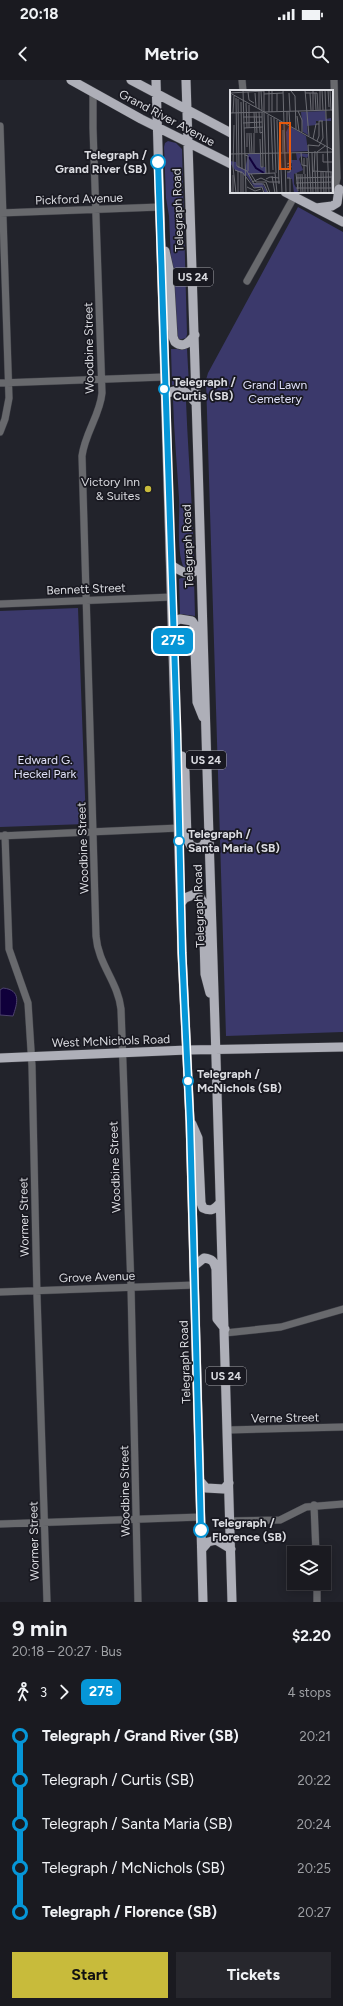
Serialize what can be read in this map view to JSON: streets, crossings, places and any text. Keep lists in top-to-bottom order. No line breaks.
{"streets":{"main road":["Grand River Avenue","Telegraph Road","US 24","West McNichols Road"],"street":["Pickford Avenue","Woodbine Street","Bennett Street","Wormer Street","Grove Avenue","Verne Street"]},"crossings":[["Grand River Avenue","Telegraph Road"],["Grand River Avenue","Woodbine Street"],["Pickford Avenue","Telegraph Road"],["Pickford Avenue","Woodbine Street"],["Telegraph Road","Bennett Street"],["Telegraph Road","West McNichols Road"],["Telegraph Road","Grove Avenue"],["Telegraph Road","Verne Street"],["Woodbine Street","Bennett Street"],["Woodbine Street","West McNichols Road"],["Woodbine Street","Grove Avenue"],["West McNichols Road","Wormer Street"],["Wormer Street","Grove Avenue"]],"parks":["Grand Lawn Cemetery","Edward G. Heckel Park"],"places":["Telegraph / Grand River (SB)","Telegraph / Curtis (SB)","Victory Inn & Suites","Telegraph / Santa Maria (SB)","Telegraph / McNichols (SB)","Telegraph / Florence (SB)"],"lines":["bus line 275"],"page":{"status":"20:18","header":"Metrio","on_map":"275","heading":["9 min","20:18 – 20:27 · Bus","$2.20"],"legs":["3","275","4 stops"],"list":[{"name":"Telegraph / Grand River (SB)","value":"20:21"},{"name":"Telegraph / Curtis (SB)","value":"20:22"},{"name":"Telegraph / Santa Maria (SB)","value":"20:24"},{"name":"Telegraph / McNichols (SB)","value":"20:25"},{"name":"Telegraph / Florence (SB)","value":"20:27"}],"buttons":["Start","Tickets"]}}
